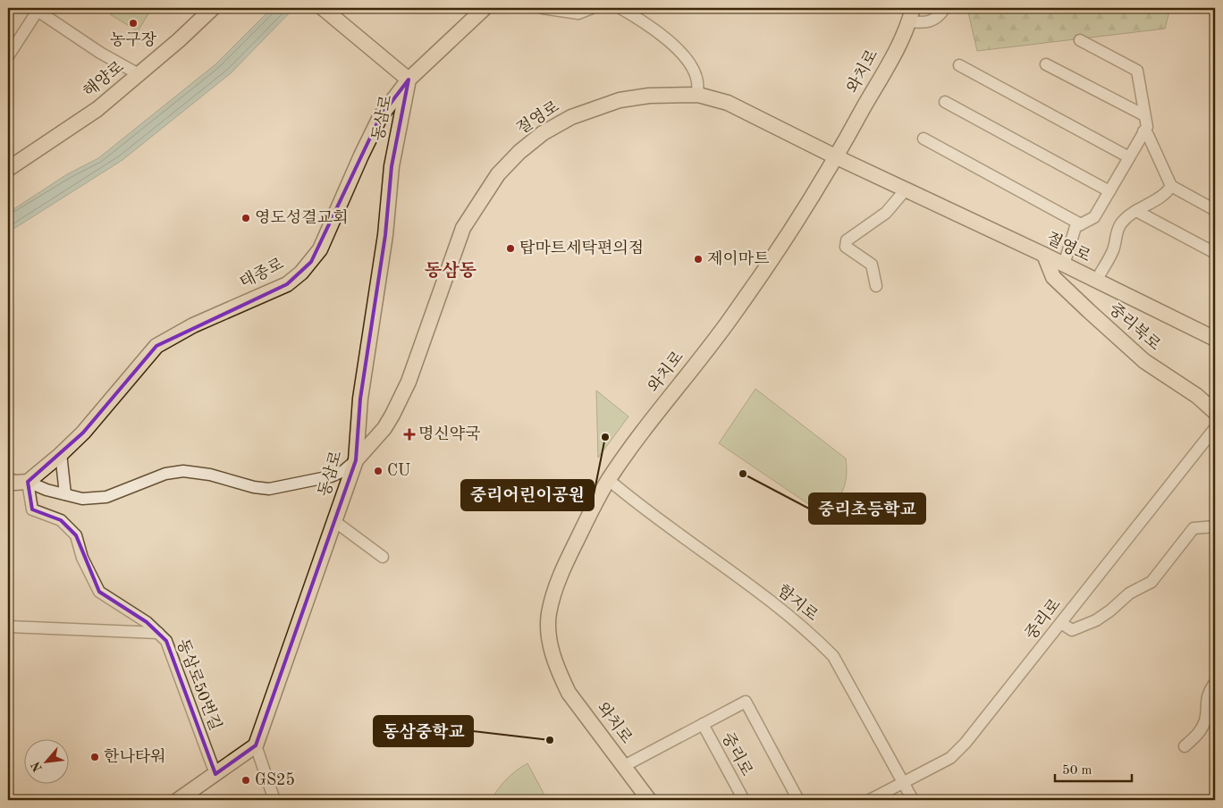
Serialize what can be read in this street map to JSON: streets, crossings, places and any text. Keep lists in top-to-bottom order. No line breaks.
{"streets":{"main road":["와치로","해양로","동삼로","절영로","태종로","중리북로"],"street":["함지로","중리로","동삼로50번길"]},"crossings":[["와치로","절영로"],["와치로","함지로"],["와치로","중리로"],["동삼로","절영로"],["동삼로","태종로"],["절영로","중리북로"],["태종로","동삼로50번길"],["함지로","중리로"]],"districts":["동삼동"],"places":{"other":["농구장","영도성결교회","탑마트세탁편의점","제이마트","중리어린이공원","CU","중리초등학교","동삼중학교","한나타워","GS25"],"health":["명신약국"]},"scale_bar":"50 m","north":"bottom left"}
